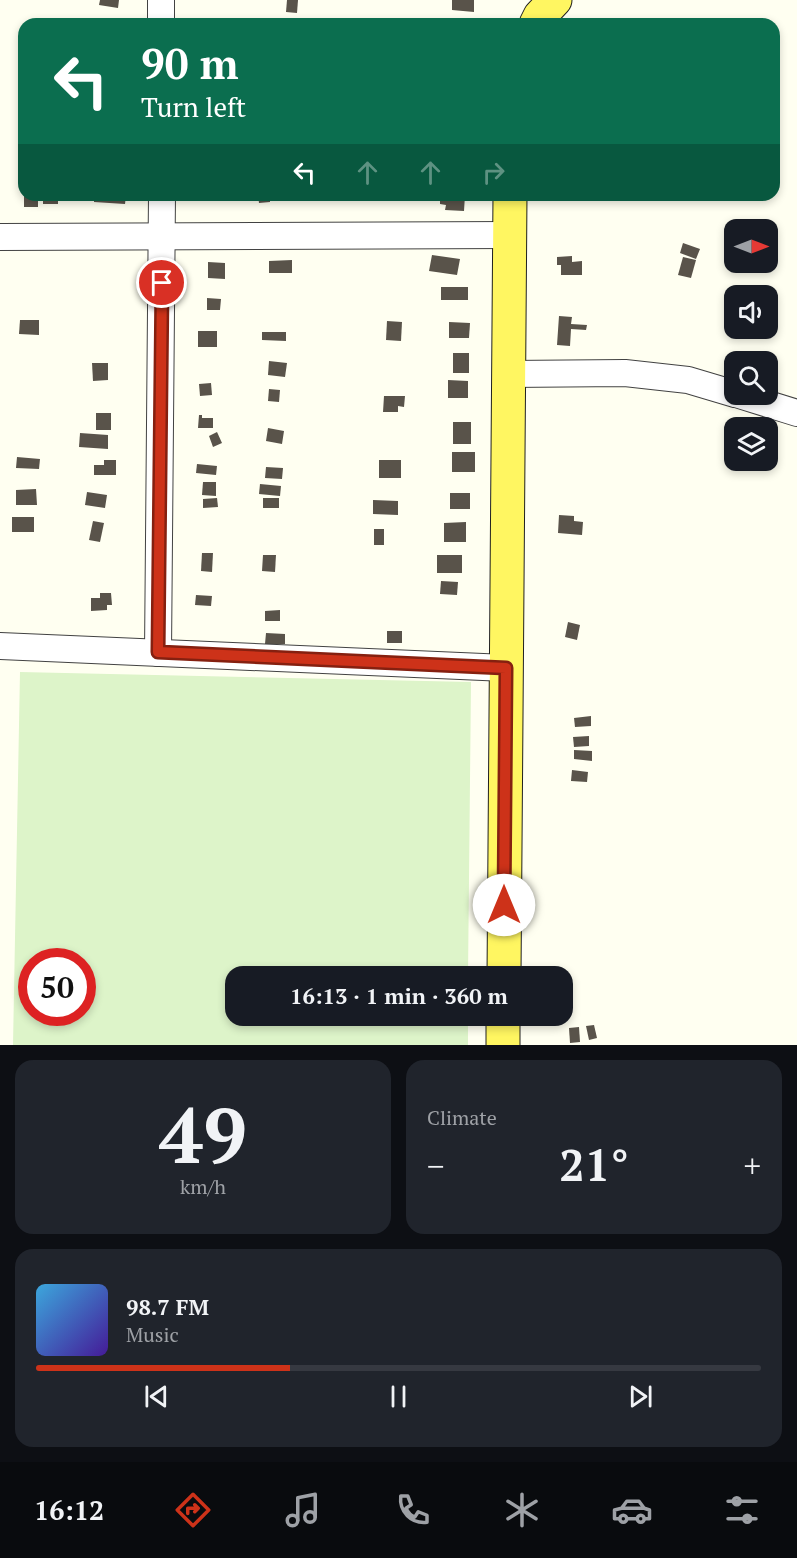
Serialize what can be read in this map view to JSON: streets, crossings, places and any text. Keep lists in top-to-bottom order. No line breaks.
{"north":"right","page":{"turn":["90 m","Turn left"],"limit":"50","trip":"16:13 · 1 min · 360 m","tile":[["49","km/h"],"Climate"],"heat":["−","21°","+"],"song":["98.7 FM","Music"],"tabs":"16:12"}}
